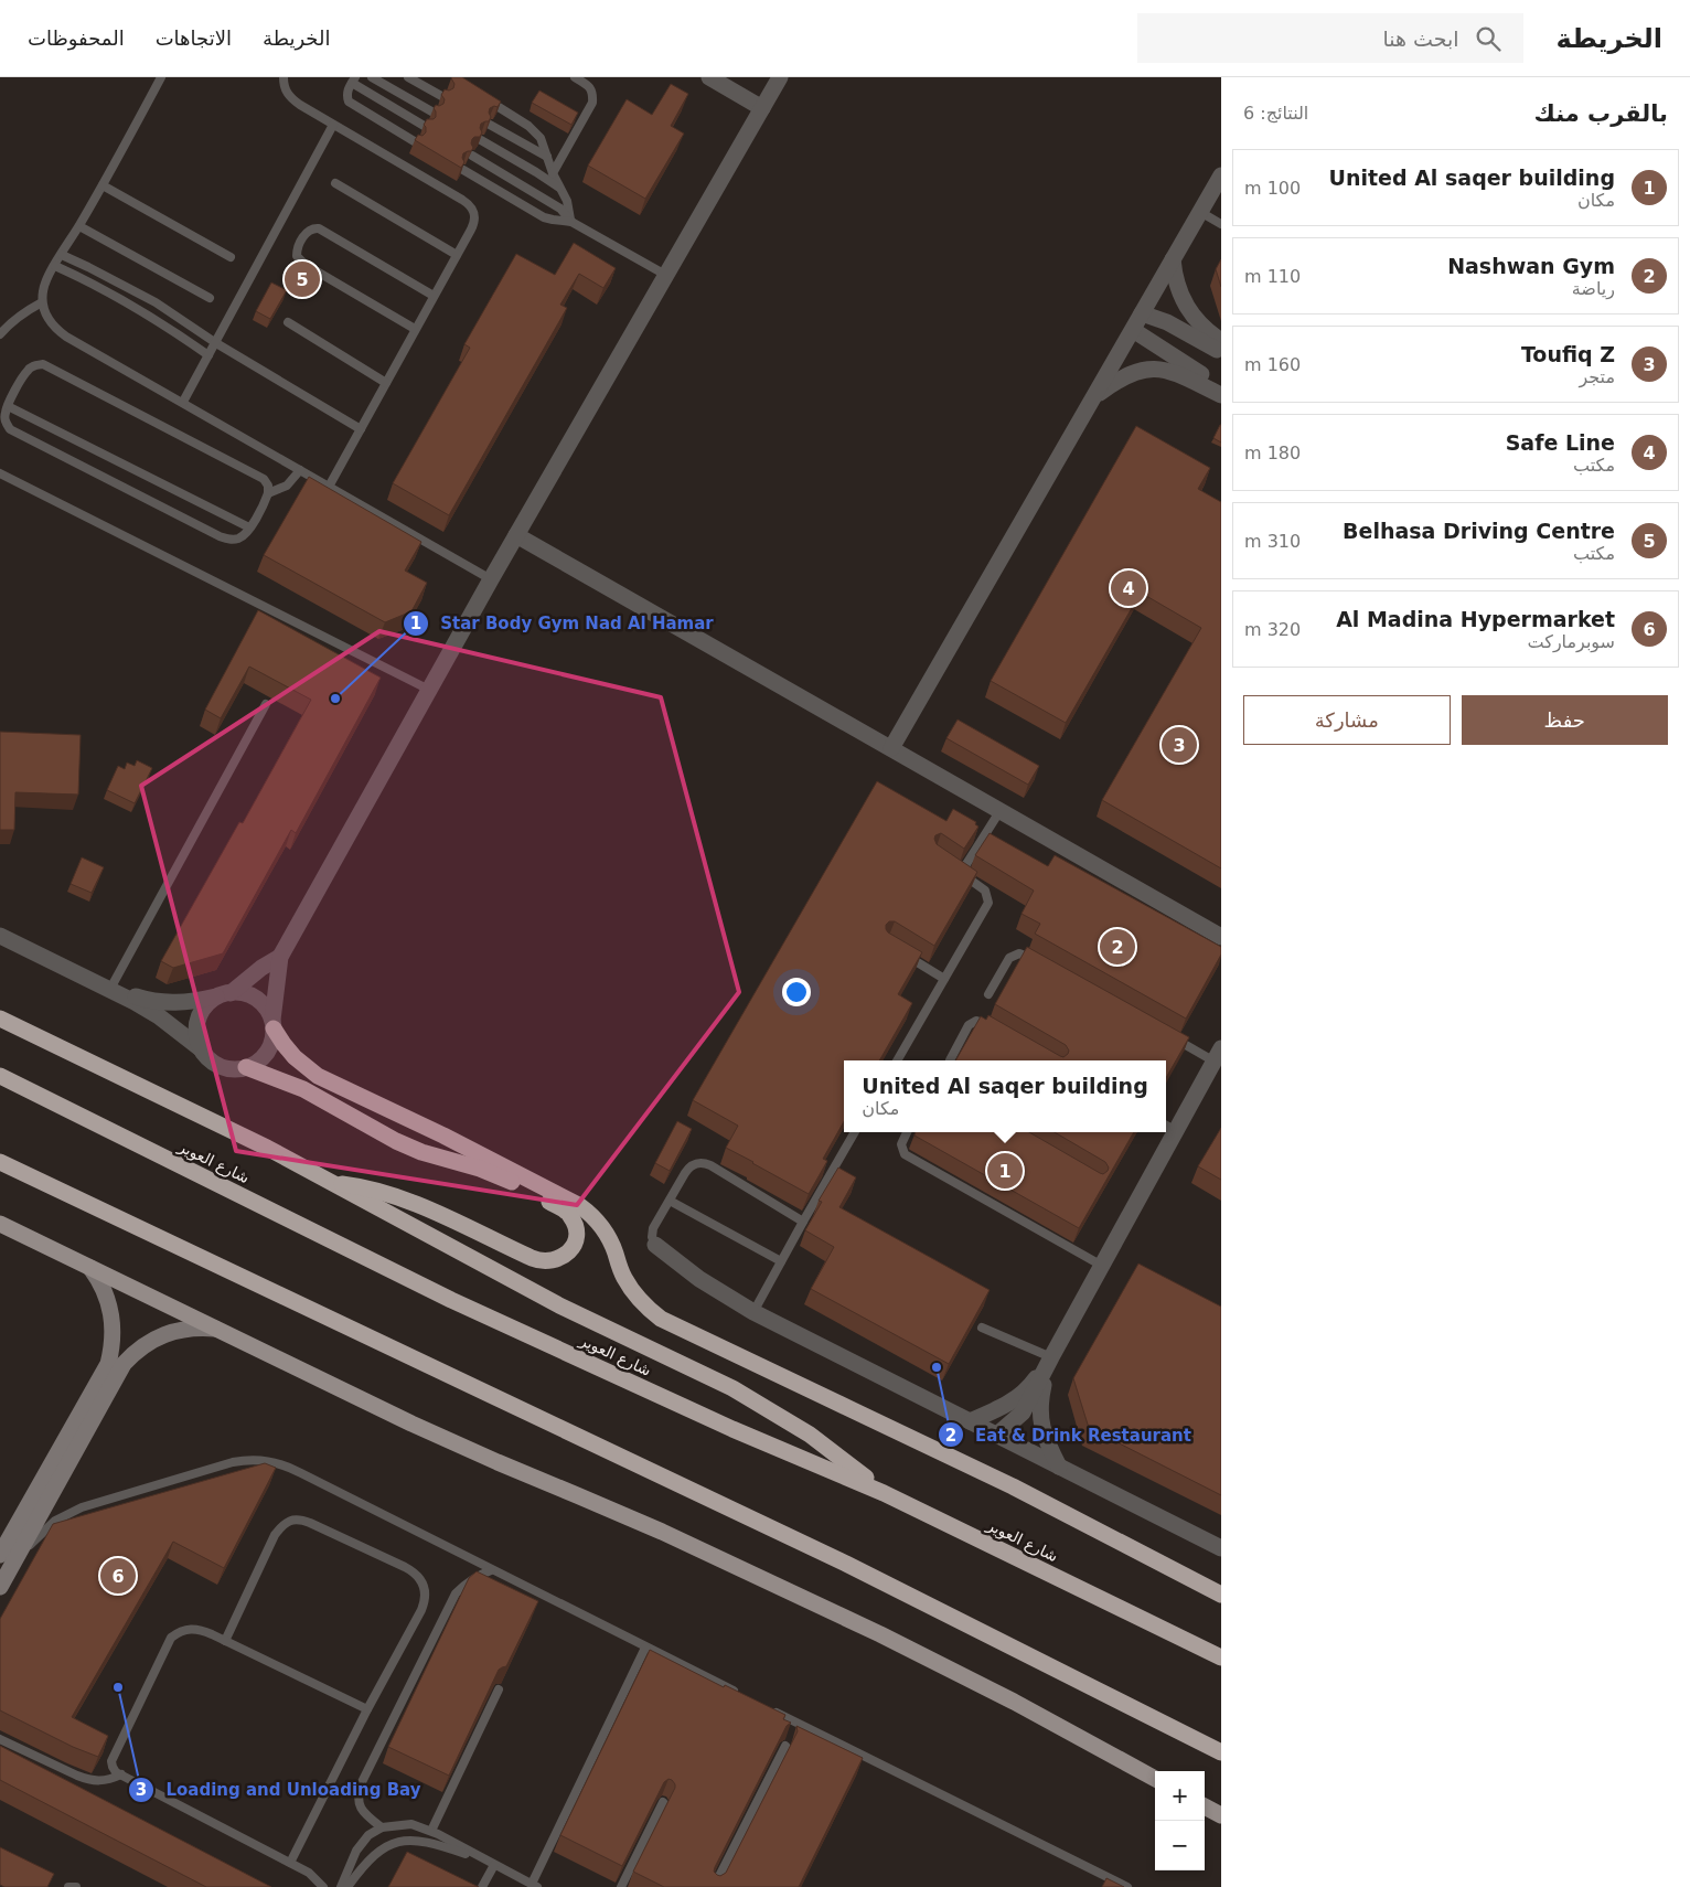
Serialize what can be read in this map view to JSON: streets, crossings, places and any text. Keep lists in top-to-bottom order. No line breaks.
{"streets":{"highway":["شارع العوير"]},"places":["Star Body Gym Nad Al Hamar","Eat & Drink Restaurant","Loading and Unloading Bay"],"page":{"header":"الخريطة","search":"ابحث هنا","nav":["الخريطة","الاتجاهات","المحفوظات"],"heading":["بالقرب منك","النتائج: 6"],"list":[{"mark":"1","name":"United Al saqer building","note":"مكان","value":"100 m"},{"mark":"2","name":"Nashwan Gym","note":"رياضة","value":"110 m"},{"mark":"3","name":"Toufiq Z","note":"متجر","value":"160 m"},{"mark":"4","name":"Safe Line","note":"مكتب","value":"180 m"},{"mark":"5","name":"Belhasa Driving Centre","note":"مكتب","value":"310 m"},{"mark":"6","name":"Al Madina Hypermarket","note":"سوبرماركت","value":"320 m"}],"pins":["5","4","3","2","1","6"],"buttons":["حفظ","مشاركة"],"popup":["United Al saqer building","مكان"],"map_buttons":["+","−"]}}
